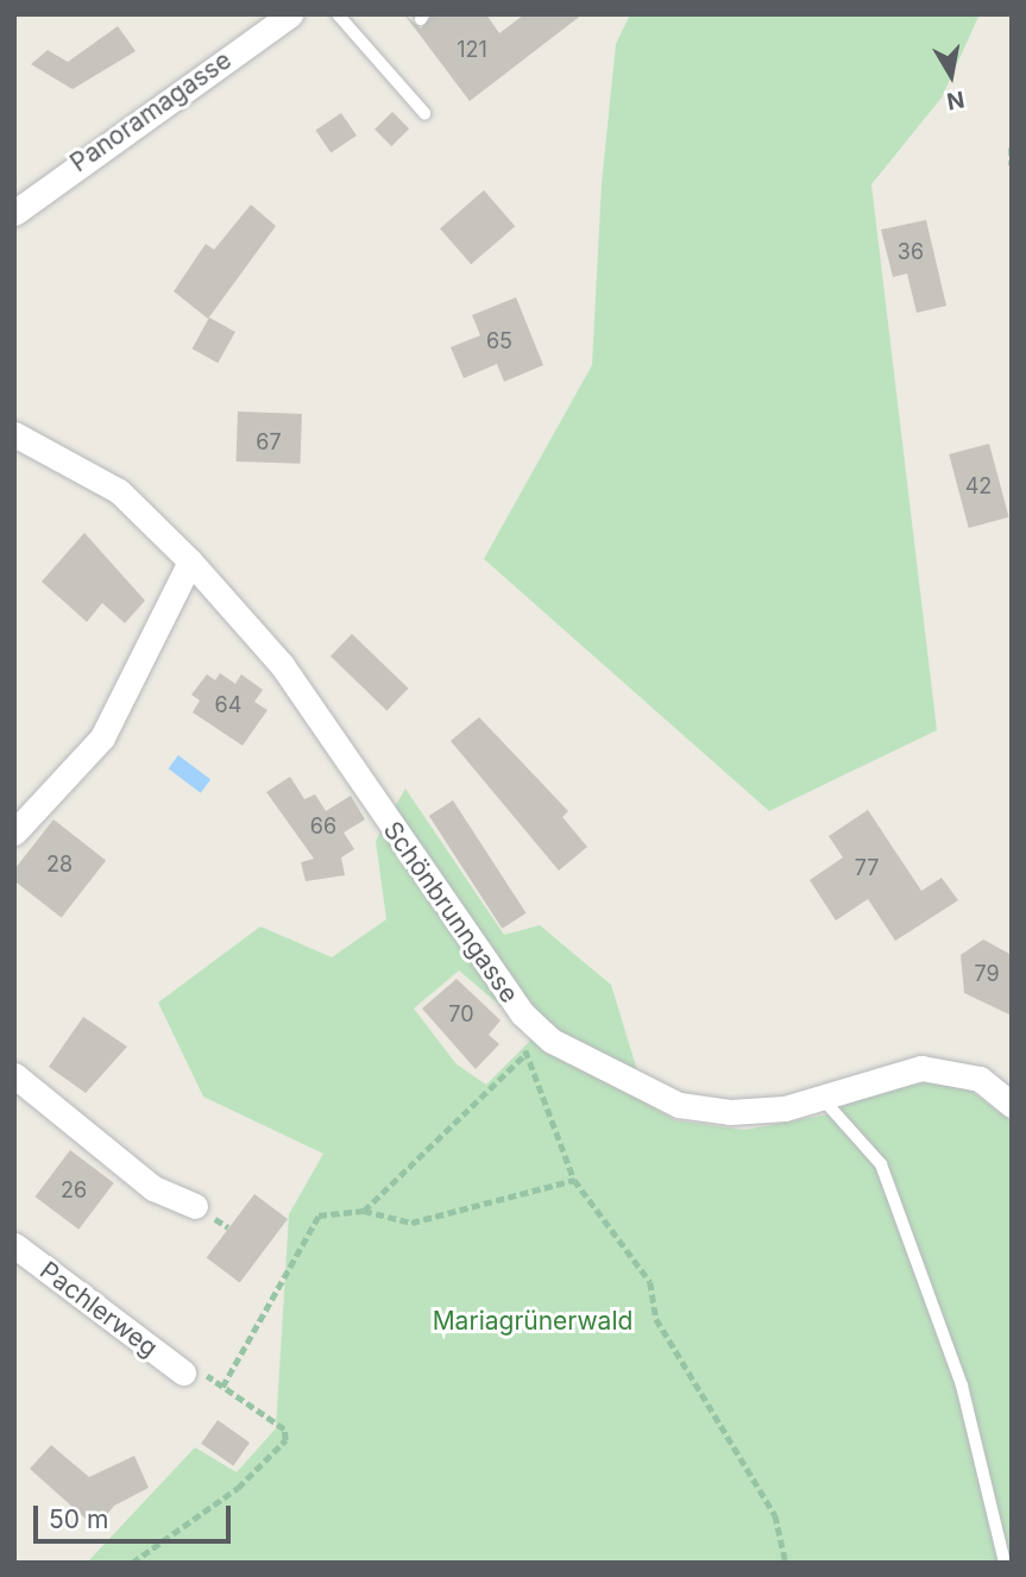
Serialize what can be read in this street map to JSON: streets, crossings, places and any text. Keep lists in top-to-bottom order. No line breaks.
{"streets":{"street":["Panoramagasse","Schönbrunngasse","Pachlerweg"]},"parks":["Mariagrünerwald"],"house_numbers":["121","36","65","67","42","64","66","28","77","79","70","26"],"scale_bar":"50 m","north":"bottom"}
